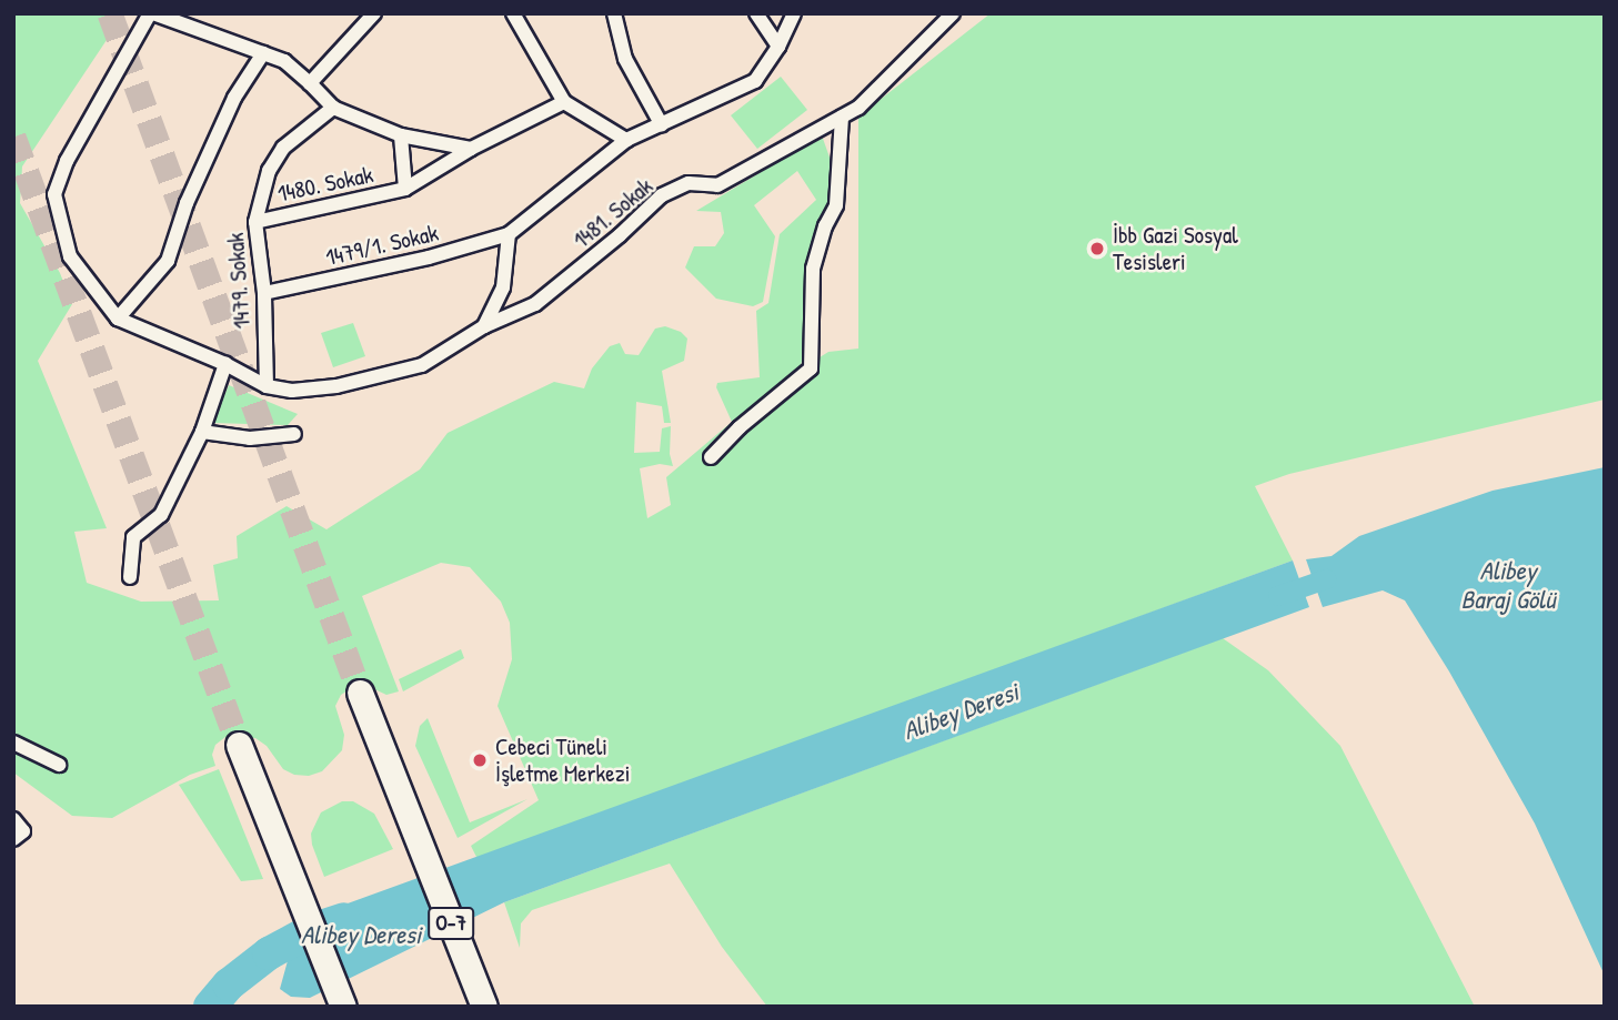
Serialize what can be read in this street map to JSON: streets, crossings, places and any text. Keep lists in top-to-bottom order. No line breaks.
{"streets":{"highway":["O-7"],"street":["1480. Sokak","1481. Sokak","1479/1. Sokak","1479. Sokak"]},"crossings":[["1480. Sokak","1479. Sokak"],["1481. Sokak","1479. Sokak"],["1479/1. Sokak","1479. Sokak"]],"water":["Alibey Baraj Gölü","Alibey Deresi"],"places":["İbb Gazi Sosyal Tesisleri","Cebeci Tüneli İşletme Merkezi"]}
